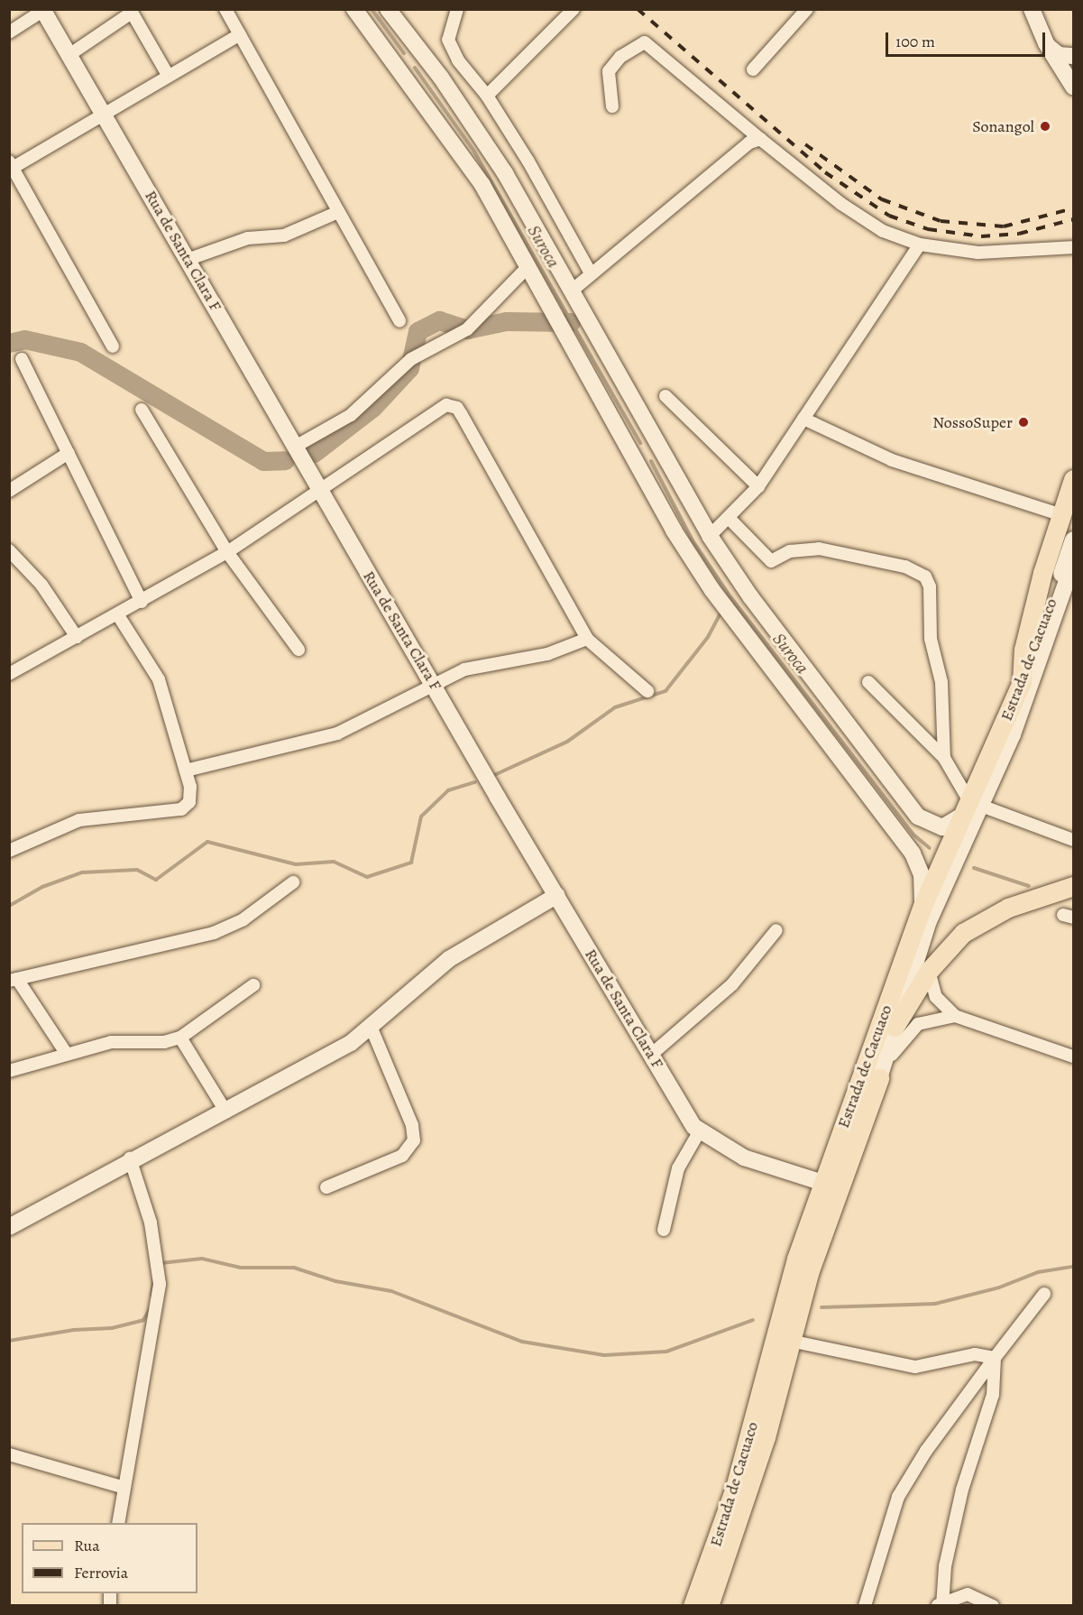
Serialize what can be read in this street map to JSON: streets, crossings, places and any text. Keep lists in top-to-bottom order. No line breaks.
{"streets":{"main road":["Rua de Santa Clara F","Estrada de Cacuaco"]},"crossings":[["Rua de Santa Clara F","Estrada de Cacuaco"]],"water":["Suroca"],"places":["Sonangol","NossoSuper"],"legend":["Rua","Ferrovia"],"scale_bar":"100 m"}
